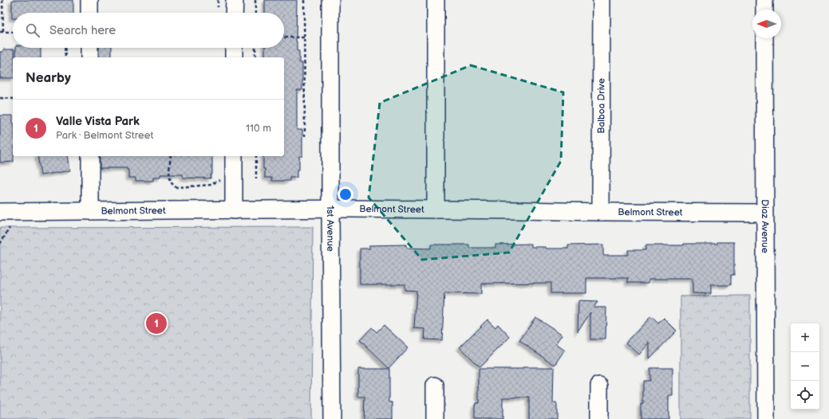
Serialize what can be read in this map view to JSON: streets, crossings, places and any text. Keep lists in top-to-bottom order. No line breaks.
{"streets":{"street":["Balboa Drive","Belmont Street","Diaz Avenue","1st Avenue"]},"crossings":[["Balboa Drive","Belmont Street"],["Belmont Street","Diaz Avenue"],["Belmont Street","1st Avenue"]],"north":"left","page":{"search":"Search here","heading":"Nearby","list":[{"mark":"1","name":"Valle Vista Park","note":"Park · Belmont Street","value":"110 m"}],"pins":"1","map_buttons":["+","−"]}}
